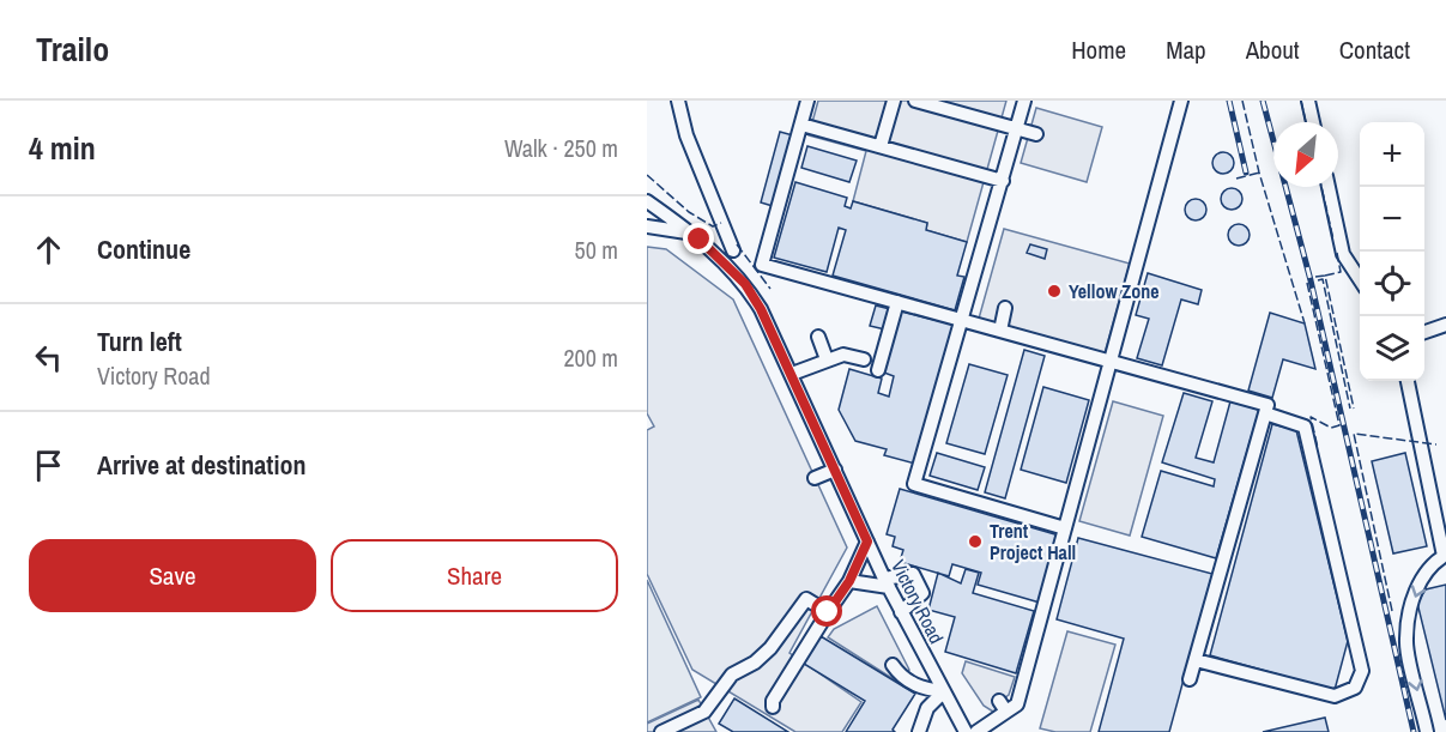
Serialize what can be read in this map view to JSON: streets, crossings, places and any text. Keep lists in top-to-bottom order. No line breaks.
{"streets":{"street":["Victory Road"]},"places":["Yellow Zone","Trent Project Hall"],"north":"bottom left","page":{"header":"Trailo","nav":["Home","Map","About","Contact"],"heading":["4 min","Walk · 250 m"],"map_buttons":["+","−"],"list":[["Continue","50 m"],["Turn left","Victory Road","200 m"],"Arrive at destination"],"buttons":["Save","Share"]}}
